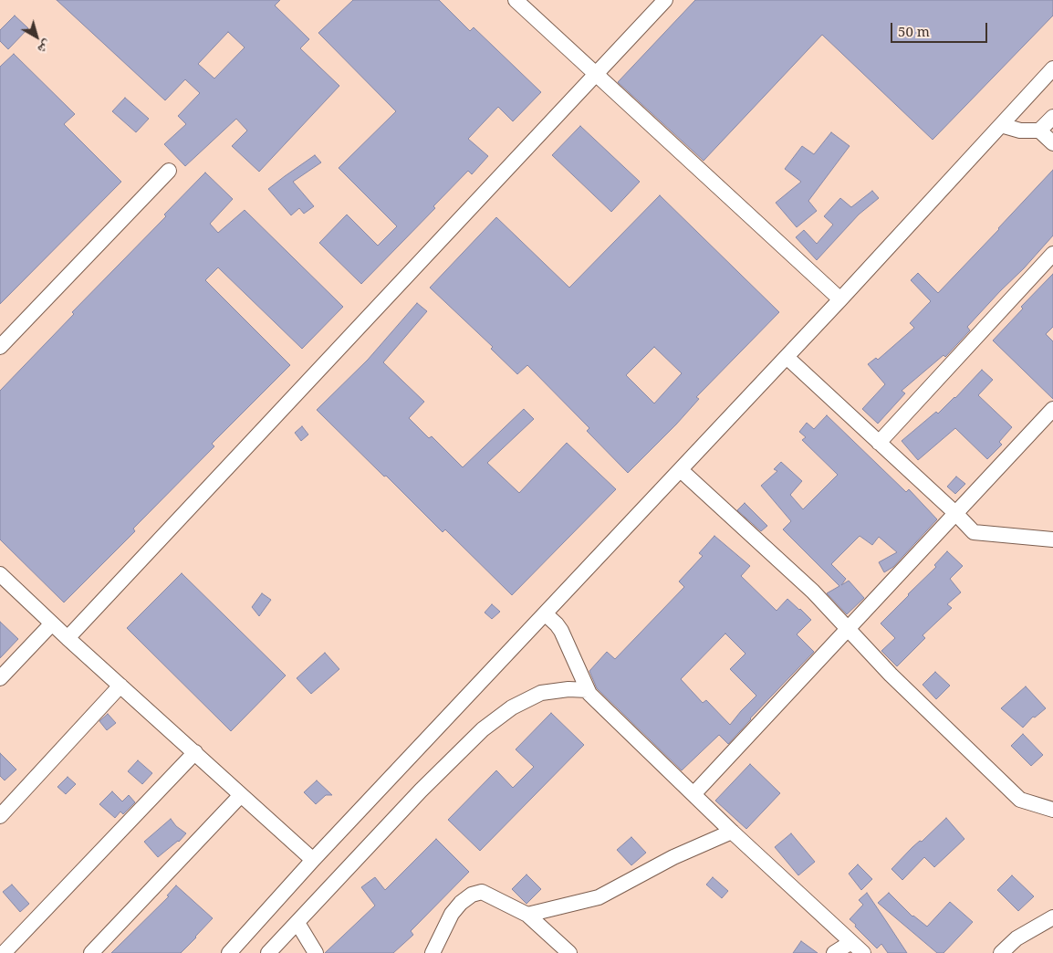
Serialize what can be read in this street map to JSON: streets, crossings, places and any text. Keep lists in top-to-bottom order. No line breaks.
{"scale_bar":"50 m","north":"bottom right"}
